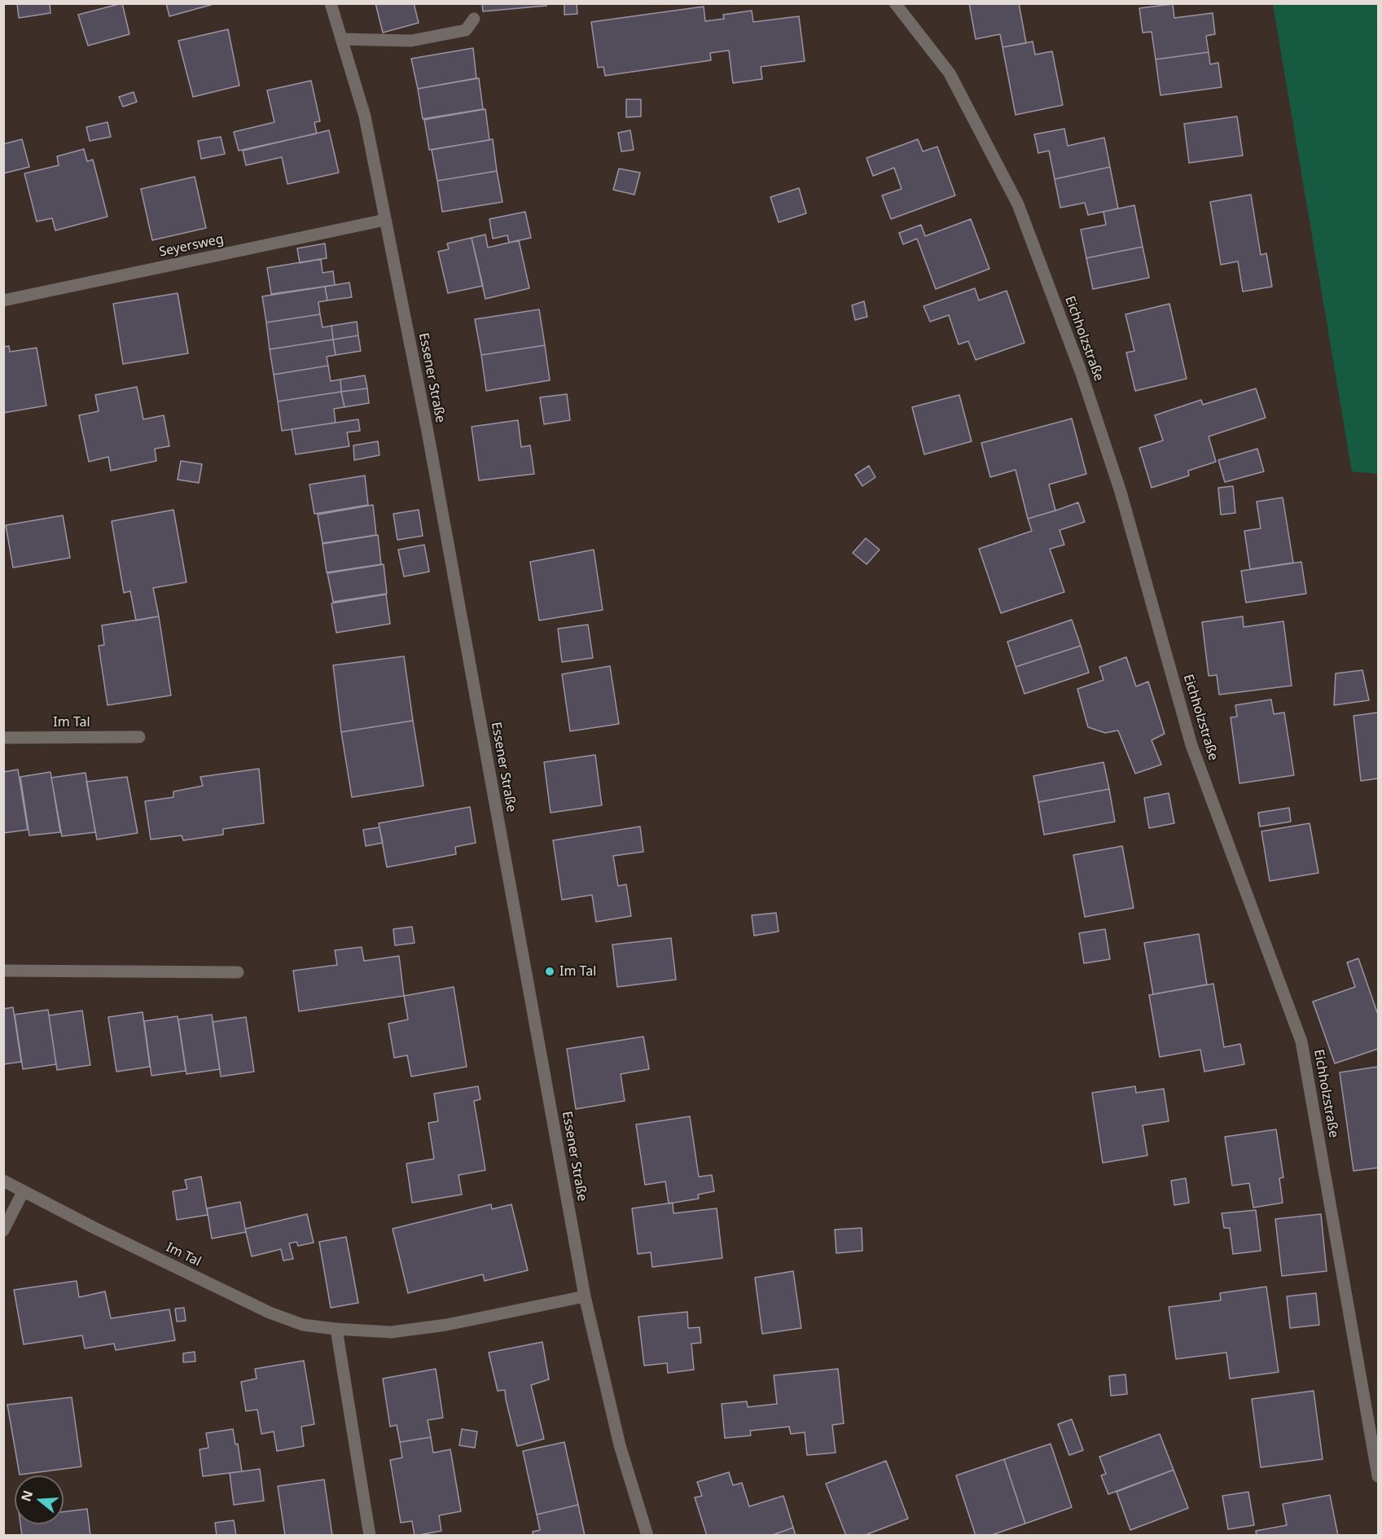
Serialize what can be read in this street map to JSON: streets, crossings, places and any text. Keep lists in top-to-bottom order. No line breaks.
{"streets":{"street":["Seyersweg","Eichholzstraße","Essener Straße","Im Tal"]},"crossings":[["Seyersweg","Essener Straße"],["Essener Straße","Im Tal"]],"places":["Im Tal"],"north":"left"}
